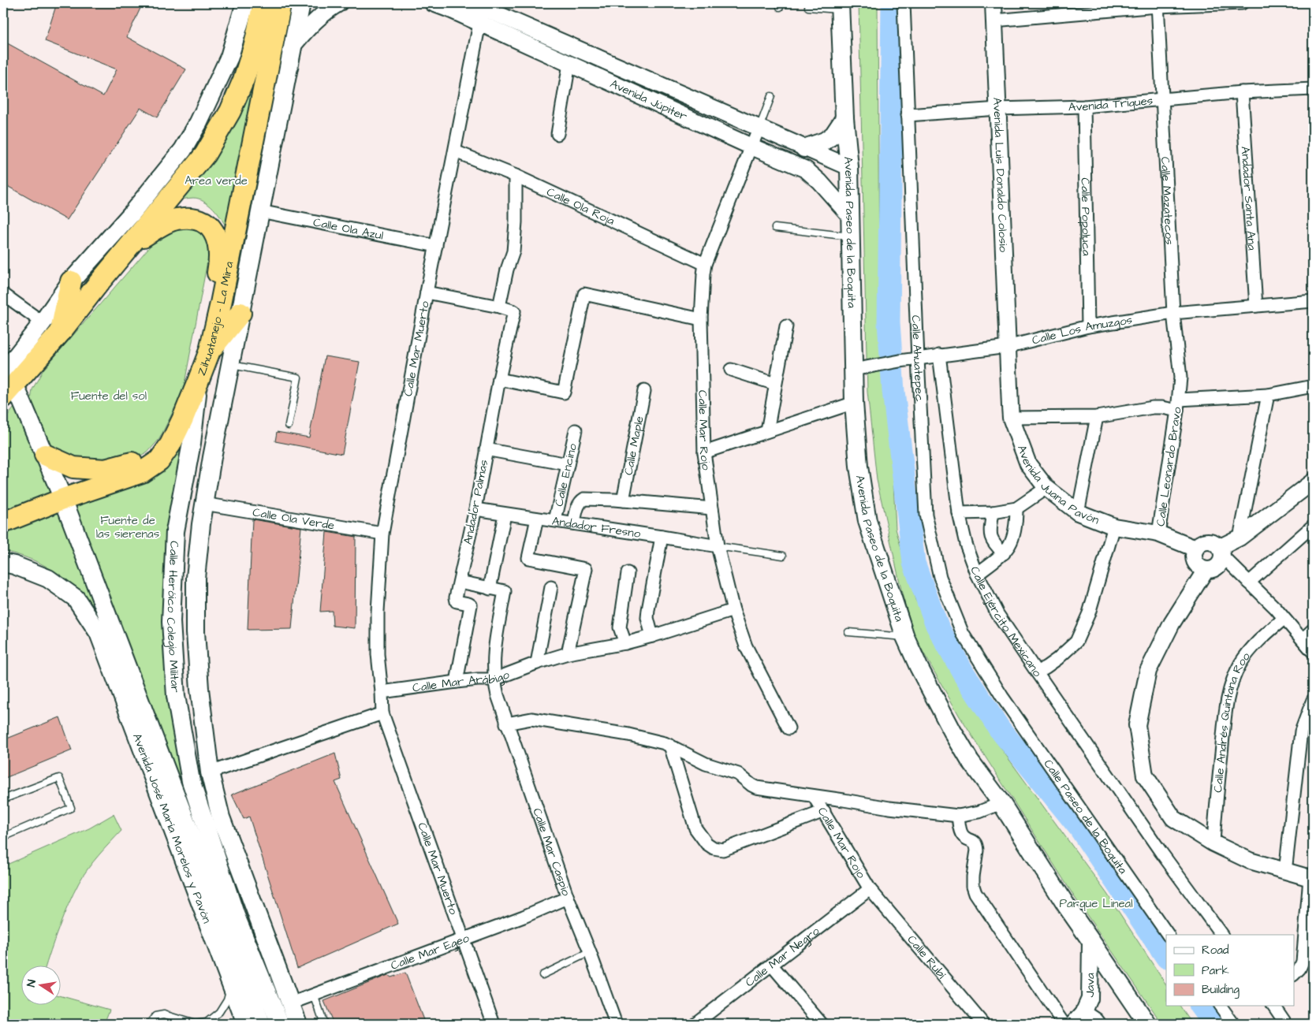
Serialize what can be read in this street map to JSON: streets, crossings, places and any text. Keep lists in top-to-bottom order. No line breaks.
{"streets":{"highway":["Zihuatanejo - La Mira"],"main road":["Avenida Paseo de la Boquita","Calle Heróico Colegio Militar","Avenida José María Morelos y Pavón"],"street":["Avenida Júpiter","Avenida Triques","Avenida Luis Donaldo Colosio","Andador Santa Ana","Calle Mazatecos","Calle Ola Roja","Calle Popoluca","Calle Ola Azul","Calle Los Amuzgos","Calle Mar Muerto","Calle Ahuatepec","Calle Mar Rojo","Calle Maple","Calle Leonardo Bravo","Calle Encino","Avenida Juana Pavón","Andador Palmas","Calle Ola Verde","Andador Fresno","Calle Ejército Mexicano","Calle Mar Arábigo","Calle Andrés Quintana Roo","Calle Paseo de la Boquita","Calle Mar Caspio","Calle Mar Egeo","Calle Mar Negro","Calle Rubí","Java"]},"crossings":[["Avenida Júpiter","Avenida Paseo de la Boquita"],["Avenida Júpiter","Calle Mar Muerto"],["Avenida Júpiter","Calle Mar Rojo"],["Avenida Triques","Avenida Luis Donaldo Colosio"],["Avenida Triques","Andador Santa Ana"],["Avenida Triques","Calle Mazatecos"],["Avenida Triques","Calle Popoluca"],["Avenida Triques","Calle Ahuatepec"],["Avenida Luis Donaldo Colosio","Calle Los Amuzgos"],["Avenida Luis Donaldo Colosio","Avenida Juana Pavón"],["Andador Santa Ana","Calle Los Amuzgos"],["Calle Mazatecos","Calle Los Amuzgos"],["Calle Mazatecos","Calle Leonardo Bravo"],["Calle Ola Roja","Calle Mar Muerto"],["Calle Ola Roja","Calle Mar Rojo"],["Calle Popoluca","Calle Los Amuzgos"],["Calle Ola Azul","Calle Mar Muerto"],["Avenida Paseo de la Boquita","Calle Los Amuzgos"],["Avenida Paseo de la Boquita","Java"],["Zihuatanejo - La Mira","Calle Heróico Colegio Militar"],["Zihuatanejo - La Mira","Avenida José María Morelos y Pavón"],["Calle Los Amuzgos","Calle Ahuatepec"],["Calle Los Amuzgos","Avenida Juana Pavón"],["Calle Los Amuzgos","Calle Ejército Mexicano"],["Calle Mar Muerto","Calle Ola Verde"],["Calle Mar Muerto","Calle Mar Arábigo"],["Calle Mar Muerto","Calle Mar Egeo"],["Calle Ahuatepec","Calle Paseo de la Boquita"],["Calle Mar Rojo","Andador Fresno"],["Calle Mar Rojo","Calle Mar Arábigo"],["Calle Mar Rojo","Calle Mar Negro"],["Calle Mar Rojo","Calle Rubí"],["Calle Leonardo Bravo","Avenida Juana Pavón"],["Calle Encino","Andador Fresno"],["Andador Palmas","Andador Fresno"],["Andador Palmas","Calle Mar Arábigo"],["Calle Mar Arábigo","Calle Mar Caspio"],["Calle Mar Caspio","Calle Mar Egeo"],["Calle Mar Negro","Calle Rubí"]],"parks":["Area verde","Fuente del sol","Fuente de las sierenas","Parque Lineal"],"legend":["Road","Park","Building"],"north":"left"}
